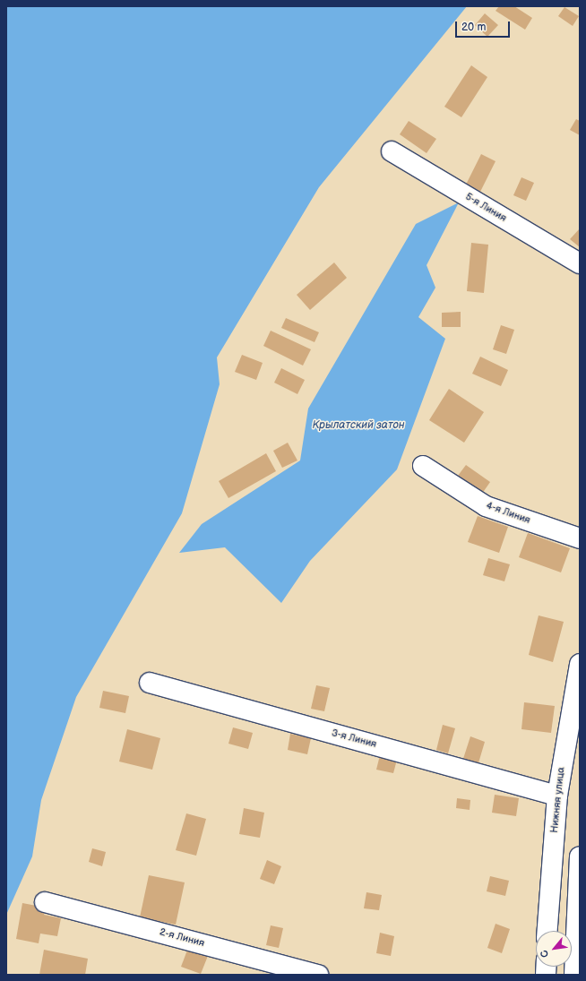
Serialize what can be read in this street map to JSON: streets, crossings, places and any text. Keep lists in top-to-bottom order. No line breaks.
{"streets":{"street":["5-я Линия","4-я Линия","3-я Линия","Нижняя улица","2-я Линия"]},"crossings":[["3-я Линия","Нижняя улица"]],"water":["Крылатский затон"],"scale_bar":"20 m","north":"bottom left"}
